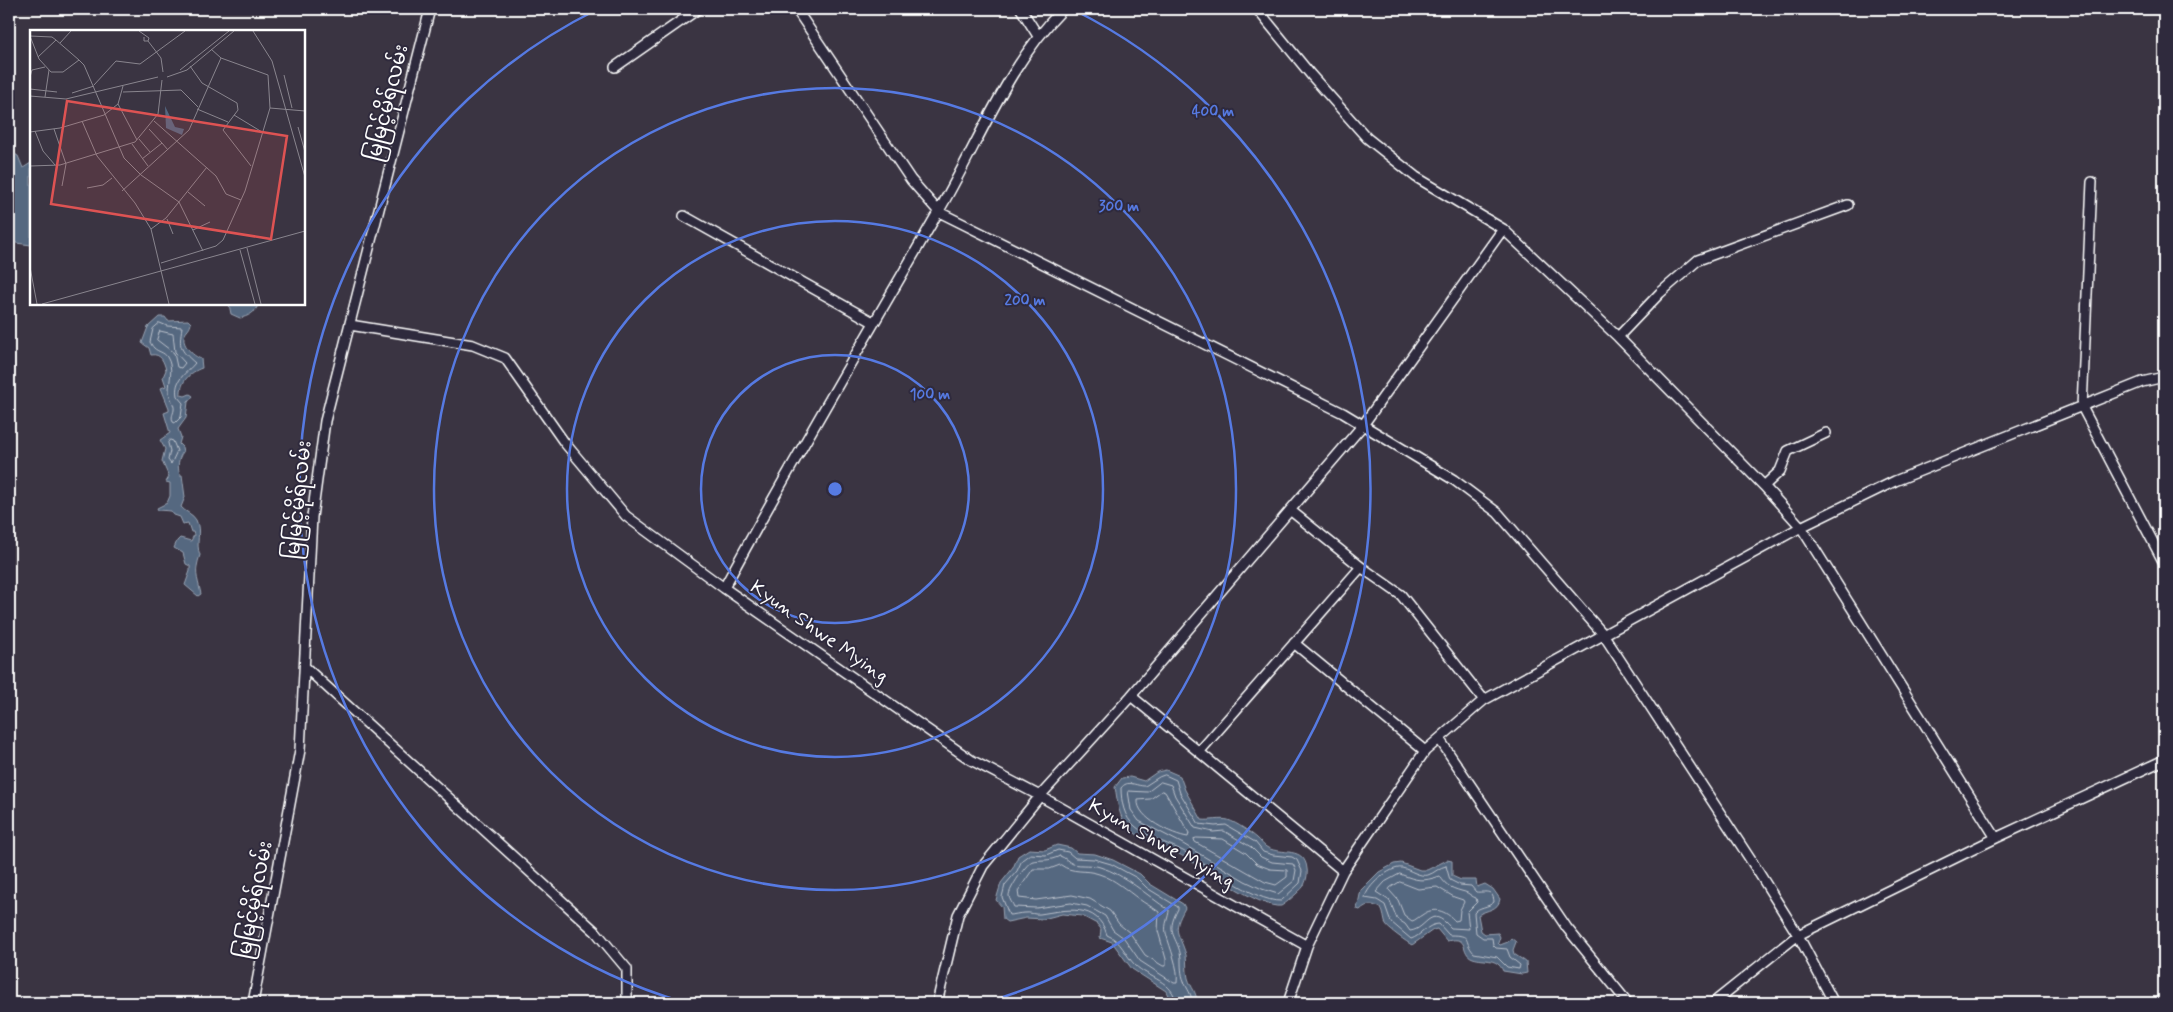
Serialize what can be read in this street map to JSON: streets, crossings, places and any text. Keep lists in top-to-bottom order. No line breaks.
{"streets":{"street":["မြမြင့်မိုရ်လမ်း","Kyun Shwe Mying"]},"crossings":[["မြမြင့်မိုရ်လမ်း","Kyun Shwe Mying"]],"rings":["400 m","300 m","200 m","100 m"]}
